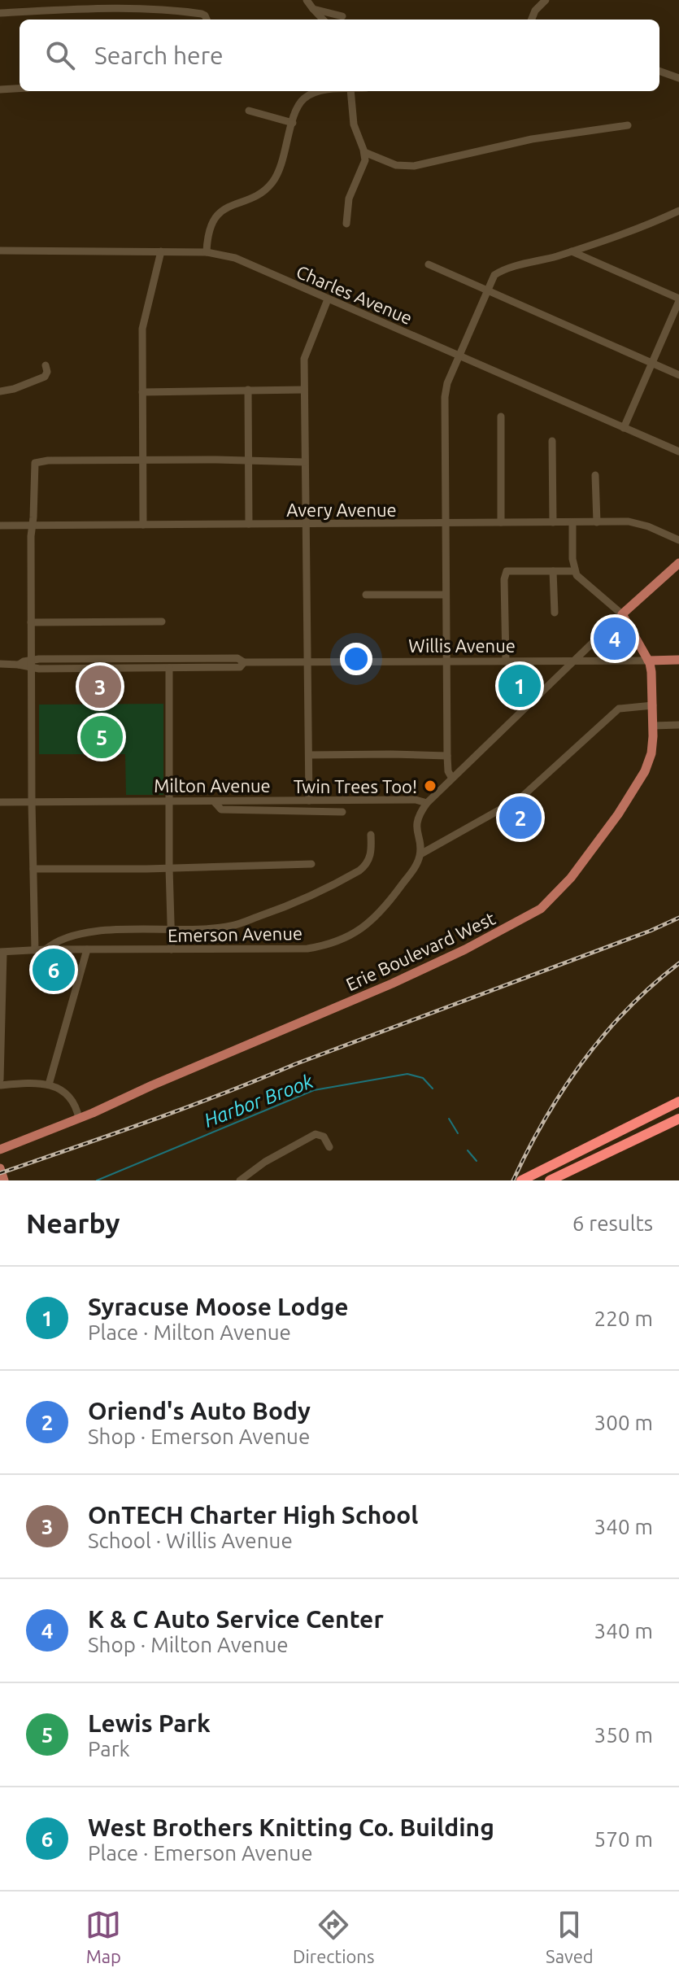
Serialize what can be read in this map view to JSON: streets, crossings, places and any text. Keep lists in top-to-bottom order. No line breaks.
{"streets":{"main road":["Willis Avenue","Erie Boulevard West"],"street":["Charles Avenue","Avery Avenue","Milton Avenue","Emerson Avenue"]},"crossings":[["Willis Avenue","Erie Boulevard West"],["Emerson Avenue","Erie Boulevard West"]],"water":["Harbor Brook"],"places":["Twin Trees Too!"],"page":{"search":"Search here","pins":["4","1","3","5","2","6"],"heading":["Nearby","6 results"],"list":[{"mark":"1","name":"Syracuse Moose Lodge","note":"Place · Milton Avenue","value":"220 m"},{"mark":"2","name":"Oriend's Auto Body","note":"Shop · Emerson Avenue","value":"300 m"},{"mark":"3","name":"OnTECH Charter High School","note":"School · Willis Avenue","value":"340 m"},{"mark":"4","name":"K & C Auto Service Center","note":"Shop · Milton Avenue","value":"340 m"},{"mark":"5","name":"Lewis Park","note":"Park","value":"350 m"},{"mark":"6","name":"West Brothers Knitting Co. Building","note":"Place · Emerson Avenue","value":"570 m"}],"nav":["Map","Directions","Saved"]}}
